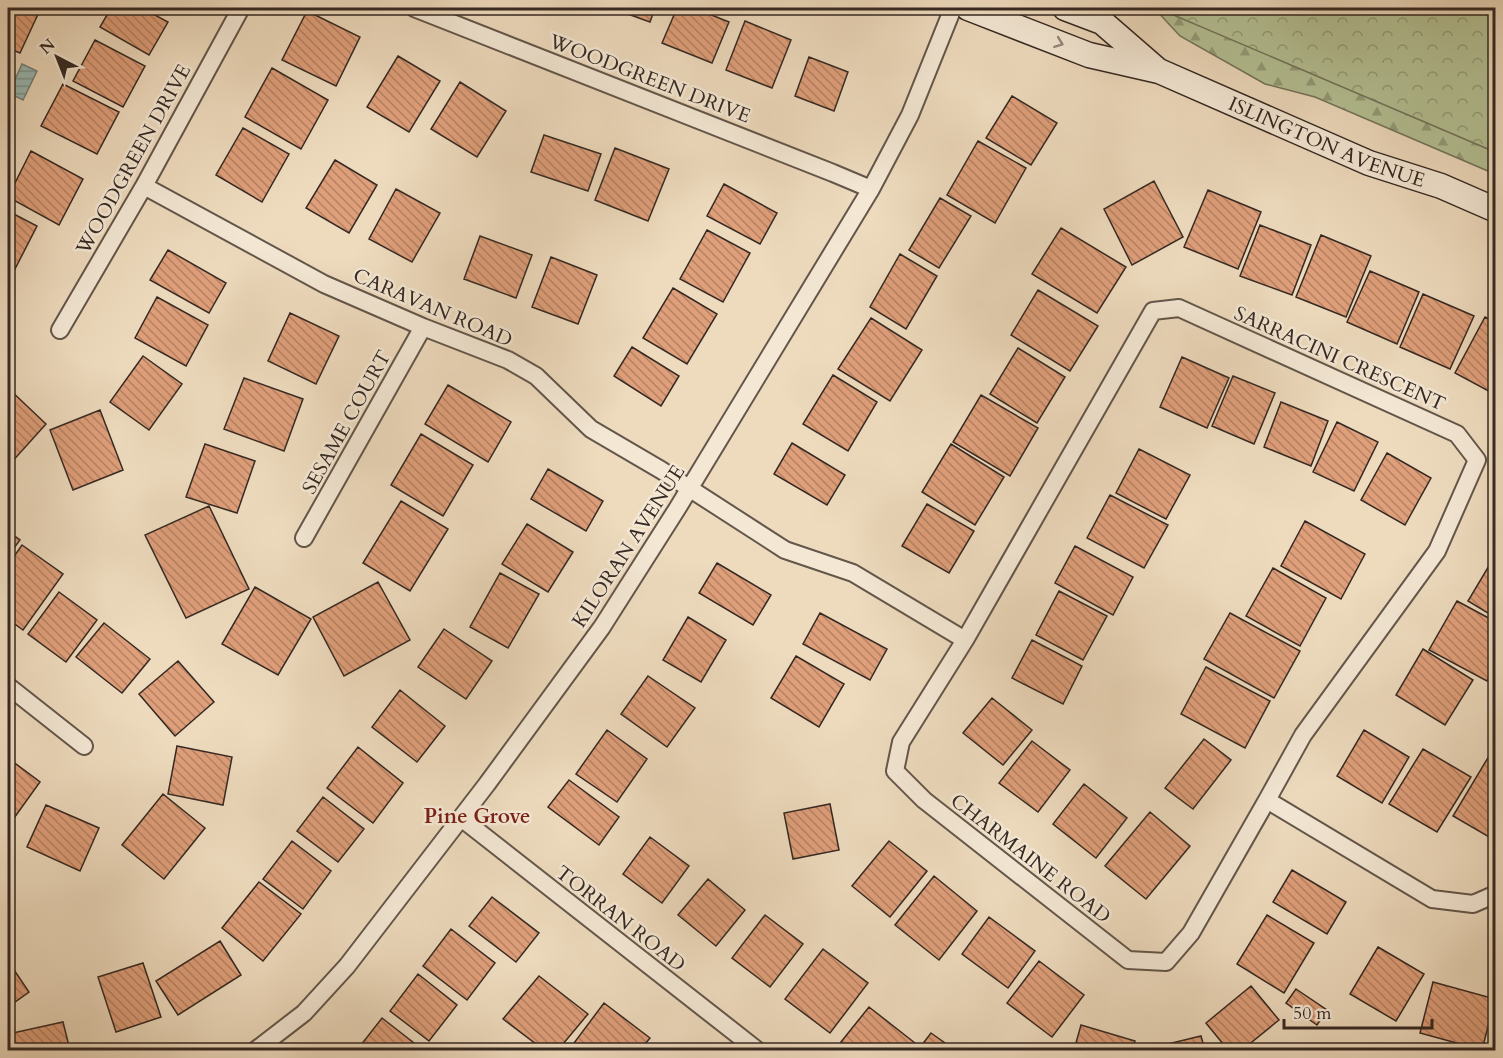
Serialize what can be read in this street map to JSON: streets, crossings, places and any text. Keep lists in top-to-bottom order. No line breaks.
{"streets":{"main road":["ISLINGTON AVENUE"],"street":["WOODGREEN DRIVE","CARAVAN ROAD","SARRACINI CRESCENT","SESAME COURT","KILORAN AVENUE","CHARMAINE ROAD","TORRAN ROAD"]},"crossings":[["WOODGREEN DRIVE","CARAVAN ROAD"],["WOODGREEN DRIVE","KILORAN AVENUE"],["CARAVAN ROAD","SESAME COURT"],["CARAVAN ROAD","KILORAN AVENUE"],["SARRACINI CRESCENT","CHARMAINE ROAD"],["KILORAN AVENUE","TORRAN ROAD"]],"districts":["Pine Grove"],"scale_bar":"50 m","north":"top left"}
